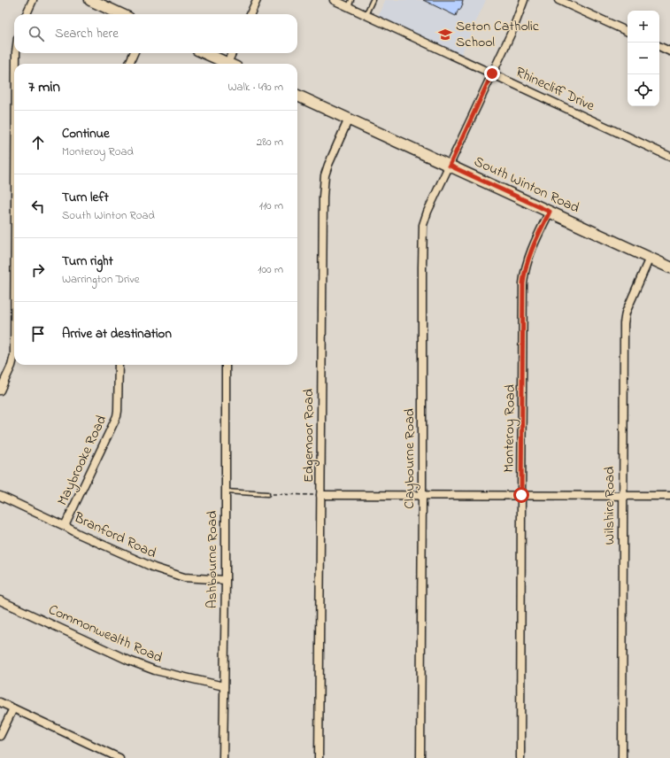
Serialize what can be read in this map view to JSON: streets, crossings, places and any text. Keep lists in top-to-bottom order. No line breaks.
{"streets":{"main road":["South Winton Road"],"street":["Rhinecliff Drive","Monteroy Road","Edgemoor Road","Claybourne Road","Maybrooke Road","Wilshire Road","Branford Road","Ashbourne Road","Commonwealth Road"]},"crossings":[["Rhinecliff Drive","Claybourne Road"],["South Winton Road","Monteroy Road"],["South Winton Road","Edgemoor Road"],["South Winton Road","Claybourne Road"],["South Winton Road","Wilshire Road"],["Maybrooke Road","Branford Road"],["Branford Road","Ashbourne Road"],["Ashbourne Road","Commonwealth Road"]],"places":{"school or university":["Seton Catholic School"]},"page":{"map_buttons":["+","−"],"search":"Search here","heading":["7 min","Walk · 490 m"],"list":[["Continue","Monteroy Road","280 m"],["Turn left","South Winton Road","110 m"],["Turn right","Warrington Drive","100 m"],"Arrive at destination"]}}
